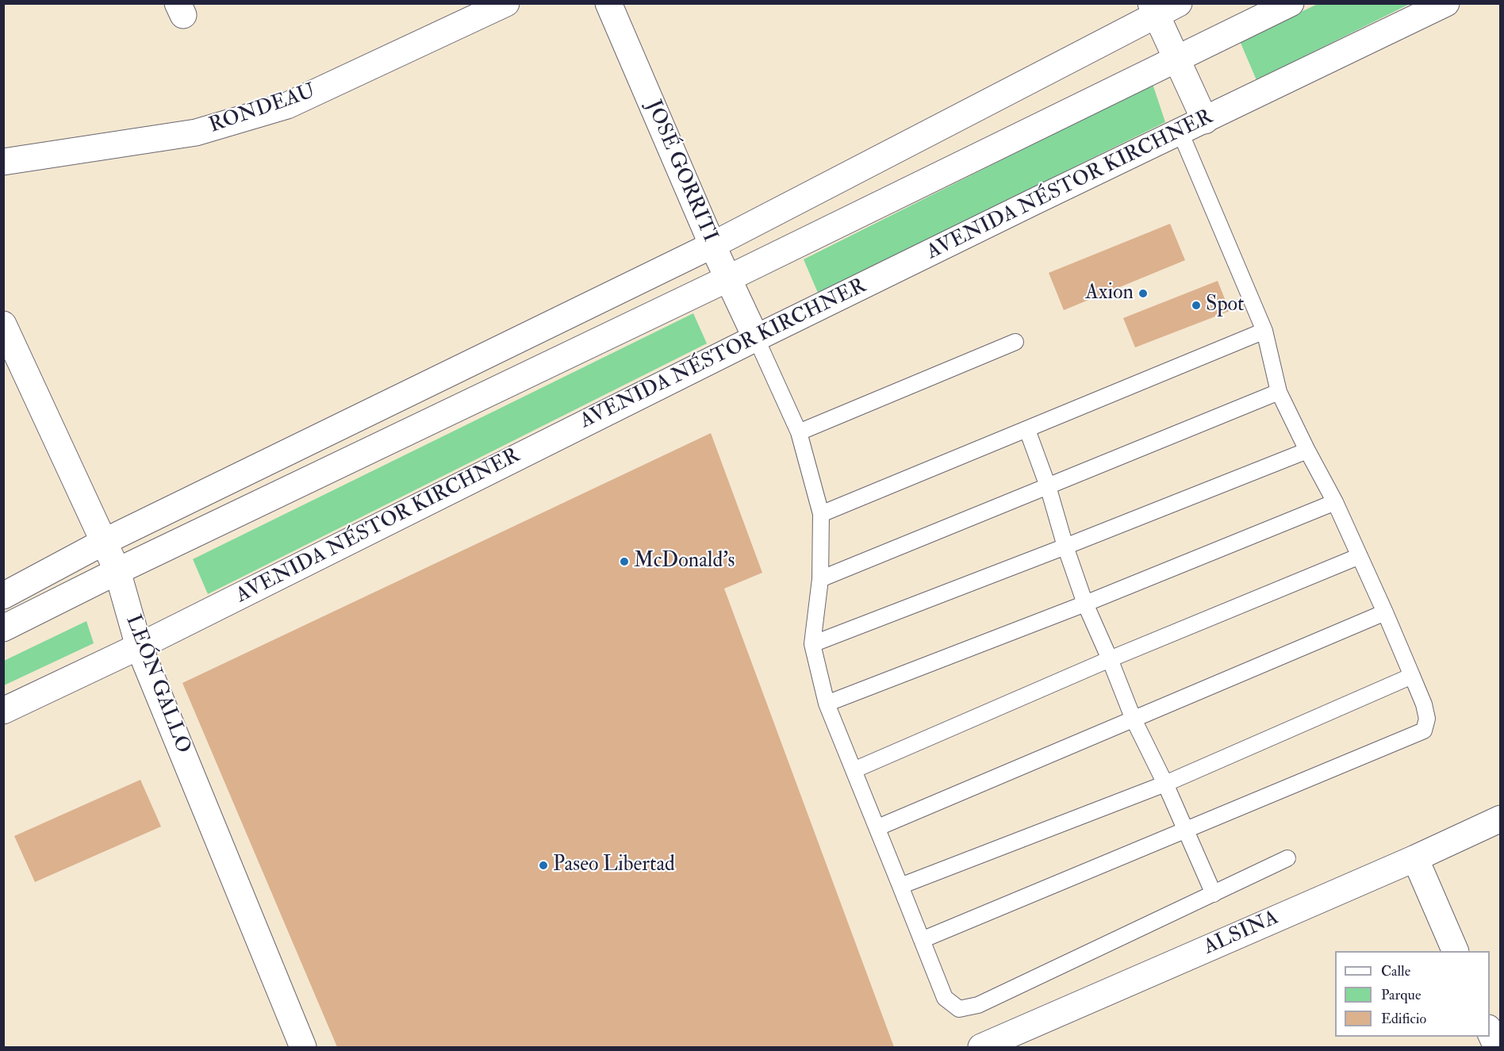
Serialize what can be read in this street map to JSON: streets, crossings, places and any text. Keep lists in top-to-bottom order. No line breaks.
{"streets":{"main road":["RONDEAU","JOSÉ GORRITI","AVENIDA NÉSTOR KIRCHNER","LEÓN GALLO","ALSINA"]},"crossings":[["JOSÉ GORRITI","AVENIDA NÉSTOR KIRCHNER"],["AVENIDA NÉSTOR KIRCHNER","LEÓN GALLO"]],"places":["Axion","Spot","McDonald's","Paseo Libertad"],"legend":["Calle","Parque","Edificio"]}
